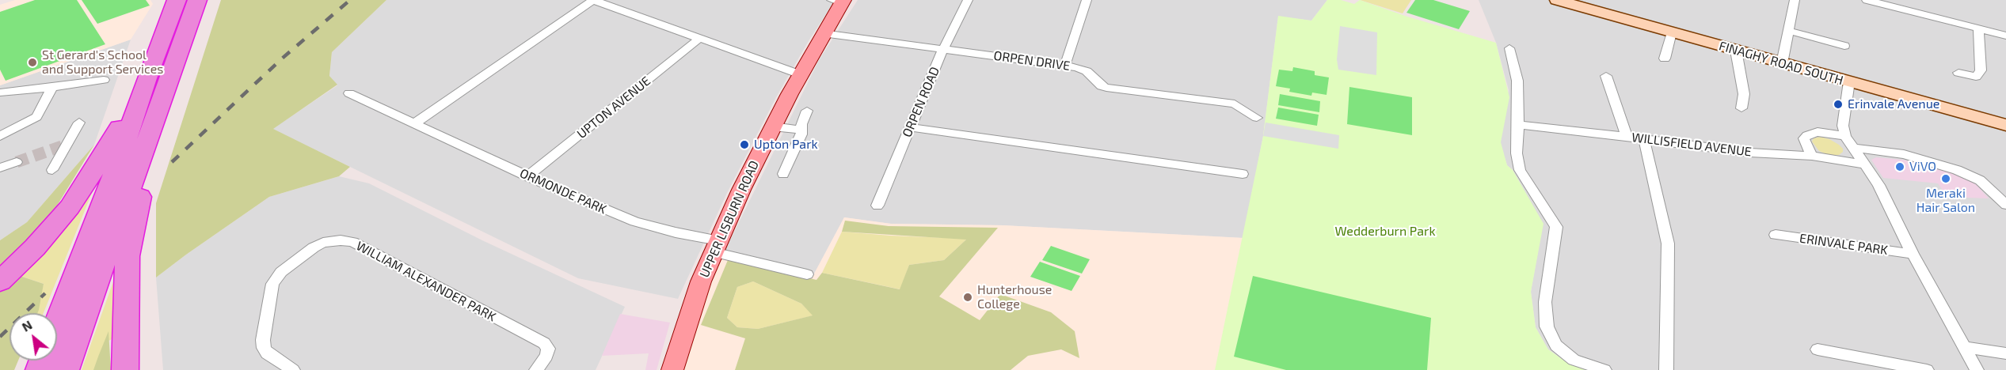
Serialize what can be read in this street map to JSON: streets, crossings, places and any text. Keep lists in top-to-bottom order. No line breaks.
{"streets":{"main road":["UPPER LISBURN ROAD"],"street":["ORPEN DRIVE","FINAGHY ROAD SOUTH","ORPEN ROAD","UPTON AVENUE","WILLISFIELD AVENUE","ORMONDE PARK","ERINVALE PARK","WILLIAM ALEXANDER PARK"]},"crossings":[["ORPEN DRIVE","ORPEN ROAD"],["ORPEN DRIVE","UPPER LISBURN ROAD"],["UPTON AVENUE","ORMONDE PARK"],["ORMONDE PARK","UPPER LISBURN ROAD"]],"parks":["Wedderburn Park"],"places":["St Gerard's School and Support Services","Erinvale Avenue","Upton Park","ViVO","Meraki Hair Salon","Hunterhouse College"],"north":"top left"}
